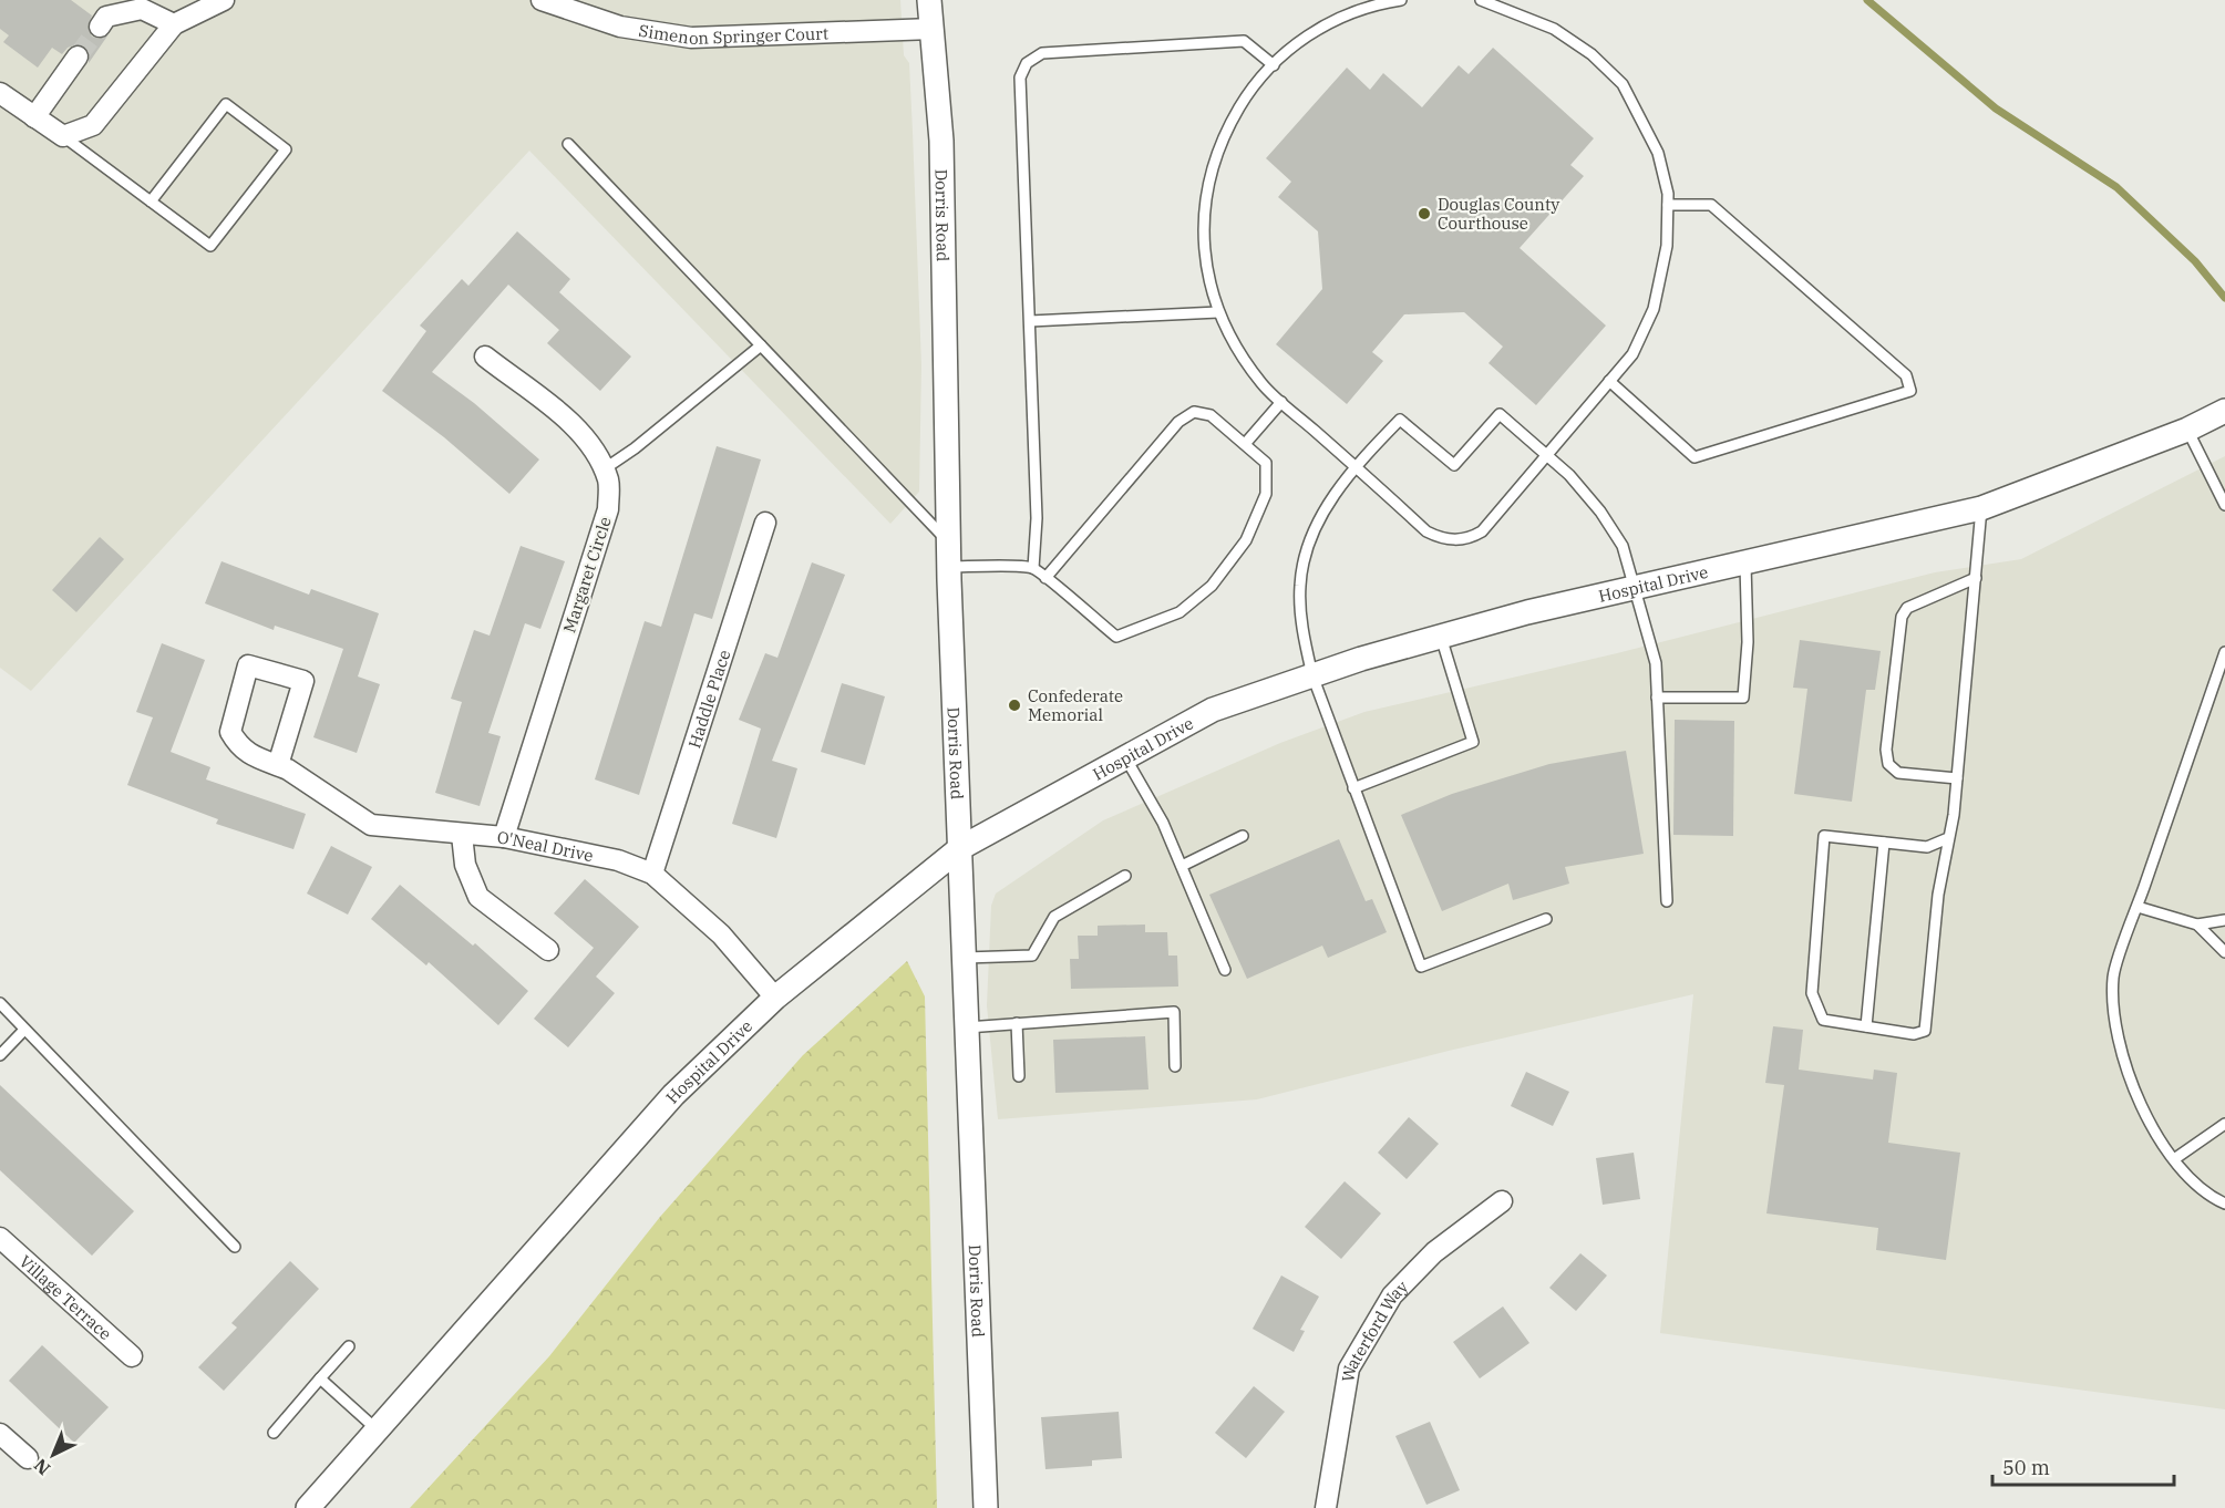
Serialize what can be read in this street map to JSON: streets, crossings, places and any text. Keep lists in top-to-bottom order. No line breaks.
{"streets":{"street":["Simenon Springer Court","Dorris Road","Margaret Circle","Hospital Drive","Haddle Place","O'Neal Drive","Village Terrace","Waterford Way"]},"crossings":[["Simenon Springer Court","Dorris Road"],["Dorris Road","Hospital Drive"],["Margaret Circle","O'Neal Drive"],["Hospital Drive","O'Neal Drive"],["Haddle Place","O'Neal Drive"]],"places":["Douglas County Courthouse","Confederate Memorial"],"scale_bar":"50 m","north":"bottom left"}
